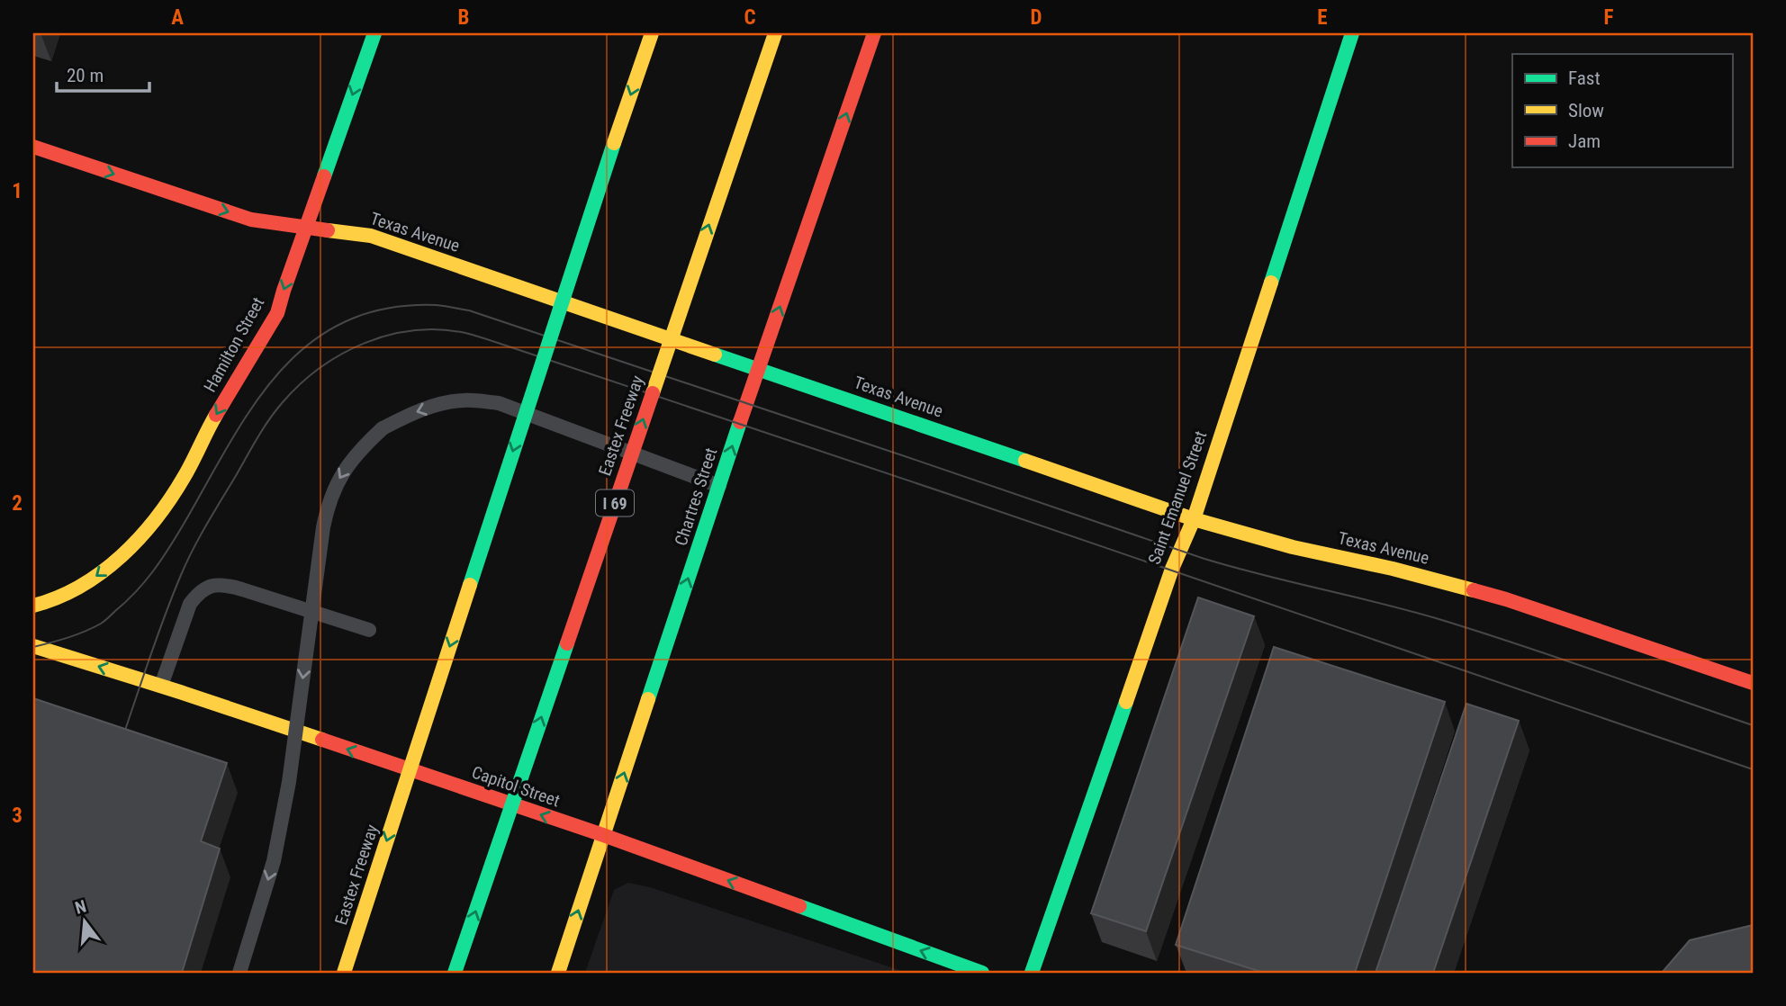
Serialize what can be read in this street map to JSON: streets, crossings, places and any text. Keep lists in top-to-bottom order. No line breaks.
{"streets":{"main road":["Texas Avenue","Hamilton Street","Eastex Freeway","Chartres Street","Saint Emanuel Street","I 69","Capitol Street"]},"crossings":[["Texas Avenue","Hamilton Street"],["Texas Avenue","Chartres Street"],["Texas Avenue","Saint Emanuel Street"],["Chartres Street","Capitol Street"]],"one_way":["Hamilton Street","Chartres Street","Capitol Street"],"legend":["Fast","Slow","Jam"],"scale_bar":"20 m","north":"top","grid":{"columns":["A","B","C","D","E","F"],"rows":["1","2","3"]}}
